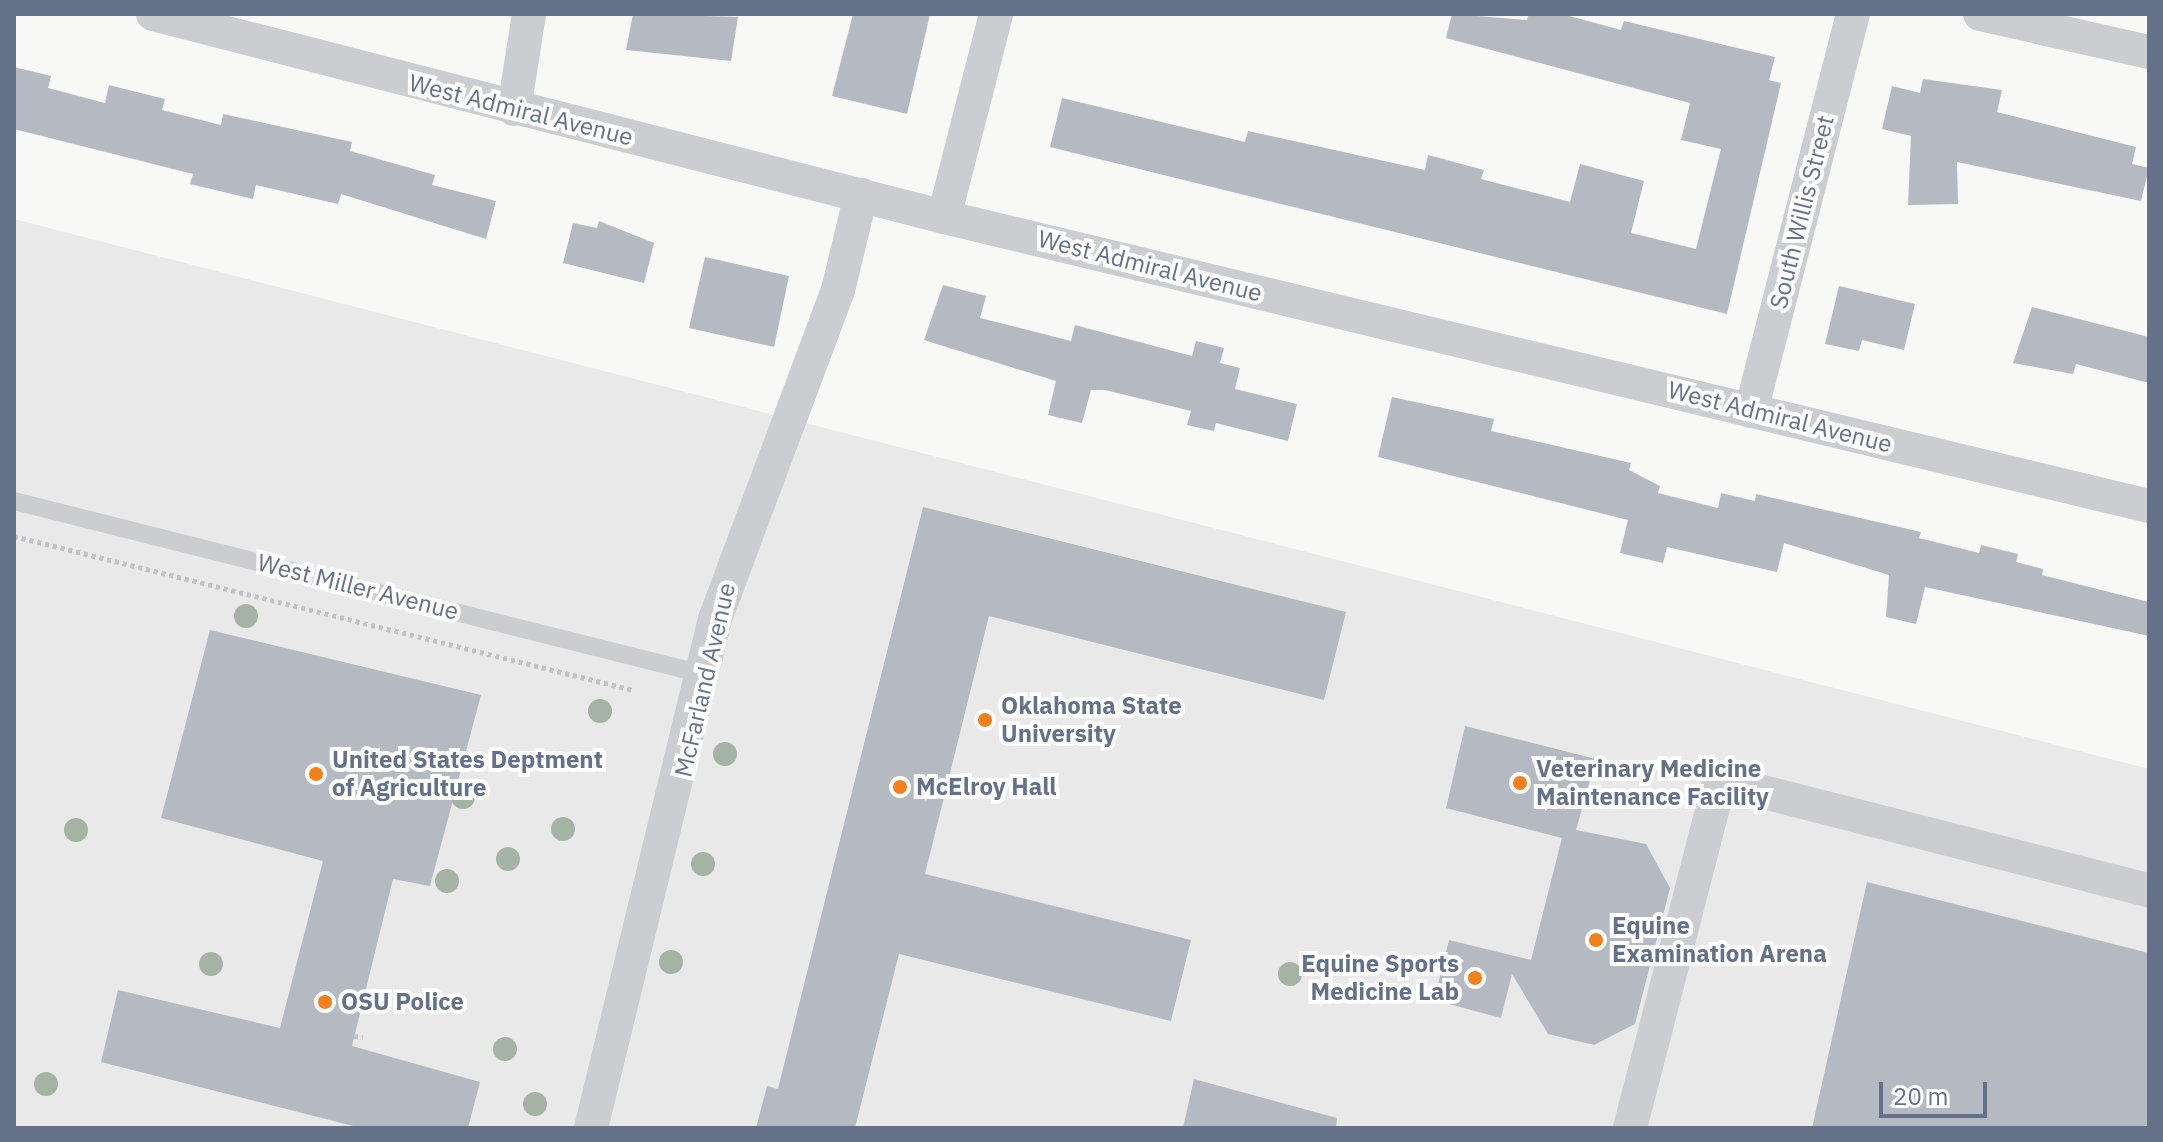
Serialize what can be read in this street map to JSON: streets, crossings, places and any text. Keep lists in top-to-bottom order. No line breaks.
{"streets":{"street":["West Admiral Avenue","South Willis Street","McFarland Avenue"],"lane":["West Miller Avenue"]},"crossings":[["West Admiral Avenue","South Willis Street"],["West Admiral Avenue","McFarland Avenue"],["West Miller Avenue","McFarland Avenue"]],"places":["Oklahoma State University","United States Deptment of Agriculture","Veterinary Medicine Maintenance Facility","McElroy Hall","Equine Examination Arena","Equine Sports Medicine Lab","OSU Police"],"scale_bar":"20 m"}
